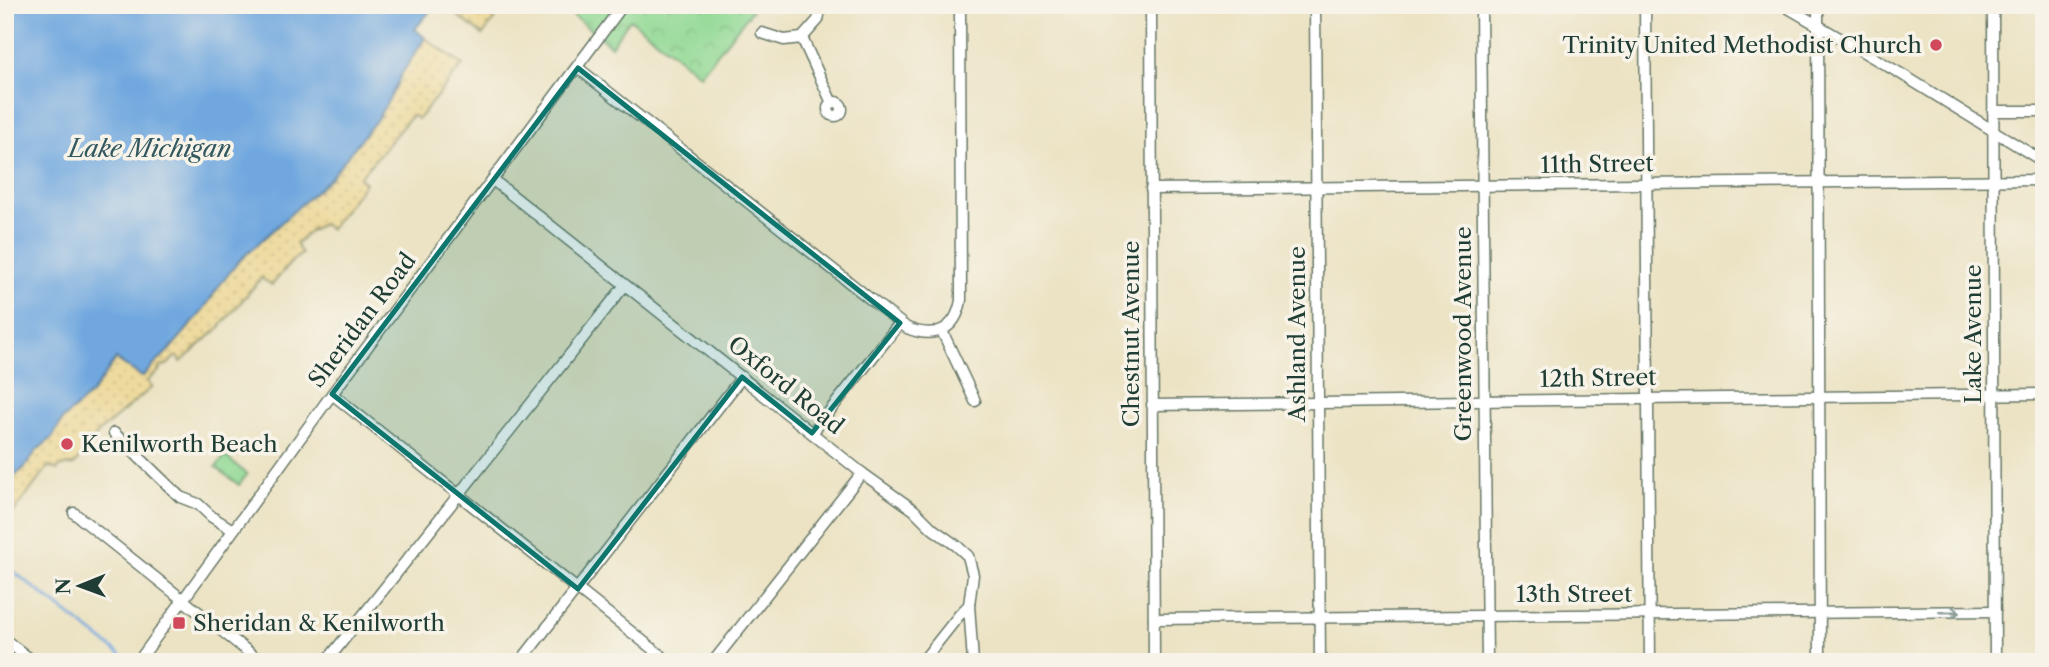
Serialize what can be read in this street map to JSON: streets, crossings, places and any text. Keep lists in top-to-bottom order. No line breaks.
{"streets":{"street":["11th Street","Sheridan Road","Chestnut Avenue","Ashland Avenue","Greenwood Avenue","Lake Avenue","12th Street","Oxford Road","13th Street"]},"crossings":[["11th Street","Chestnut Avenue"],["11th Street","Ashland Avenue"],["11th Street","Greenwood Avenue"],["11th Street","Lake Avenue"],["Sheridan Road","Oxford Road"],["Chestnut Avenue","12th Street"],["Chestnut Avenue","13th Street"],["Ashland Avenue","12th Street"],["Ashland Avenue","13th Street"],["Greenwood Avenue","12th Street"],["Greenwood Avenue","13th Street"],["Lake Avenue","12th Street"],["Lake Avenue","13th Street"]],"water":["Lake Michigan"],"places":{"other":["Trinity United Methodist Church","Kenilworth Beach"],"transit":["Sheridan & Kenilworth"]},"north":"left"}
